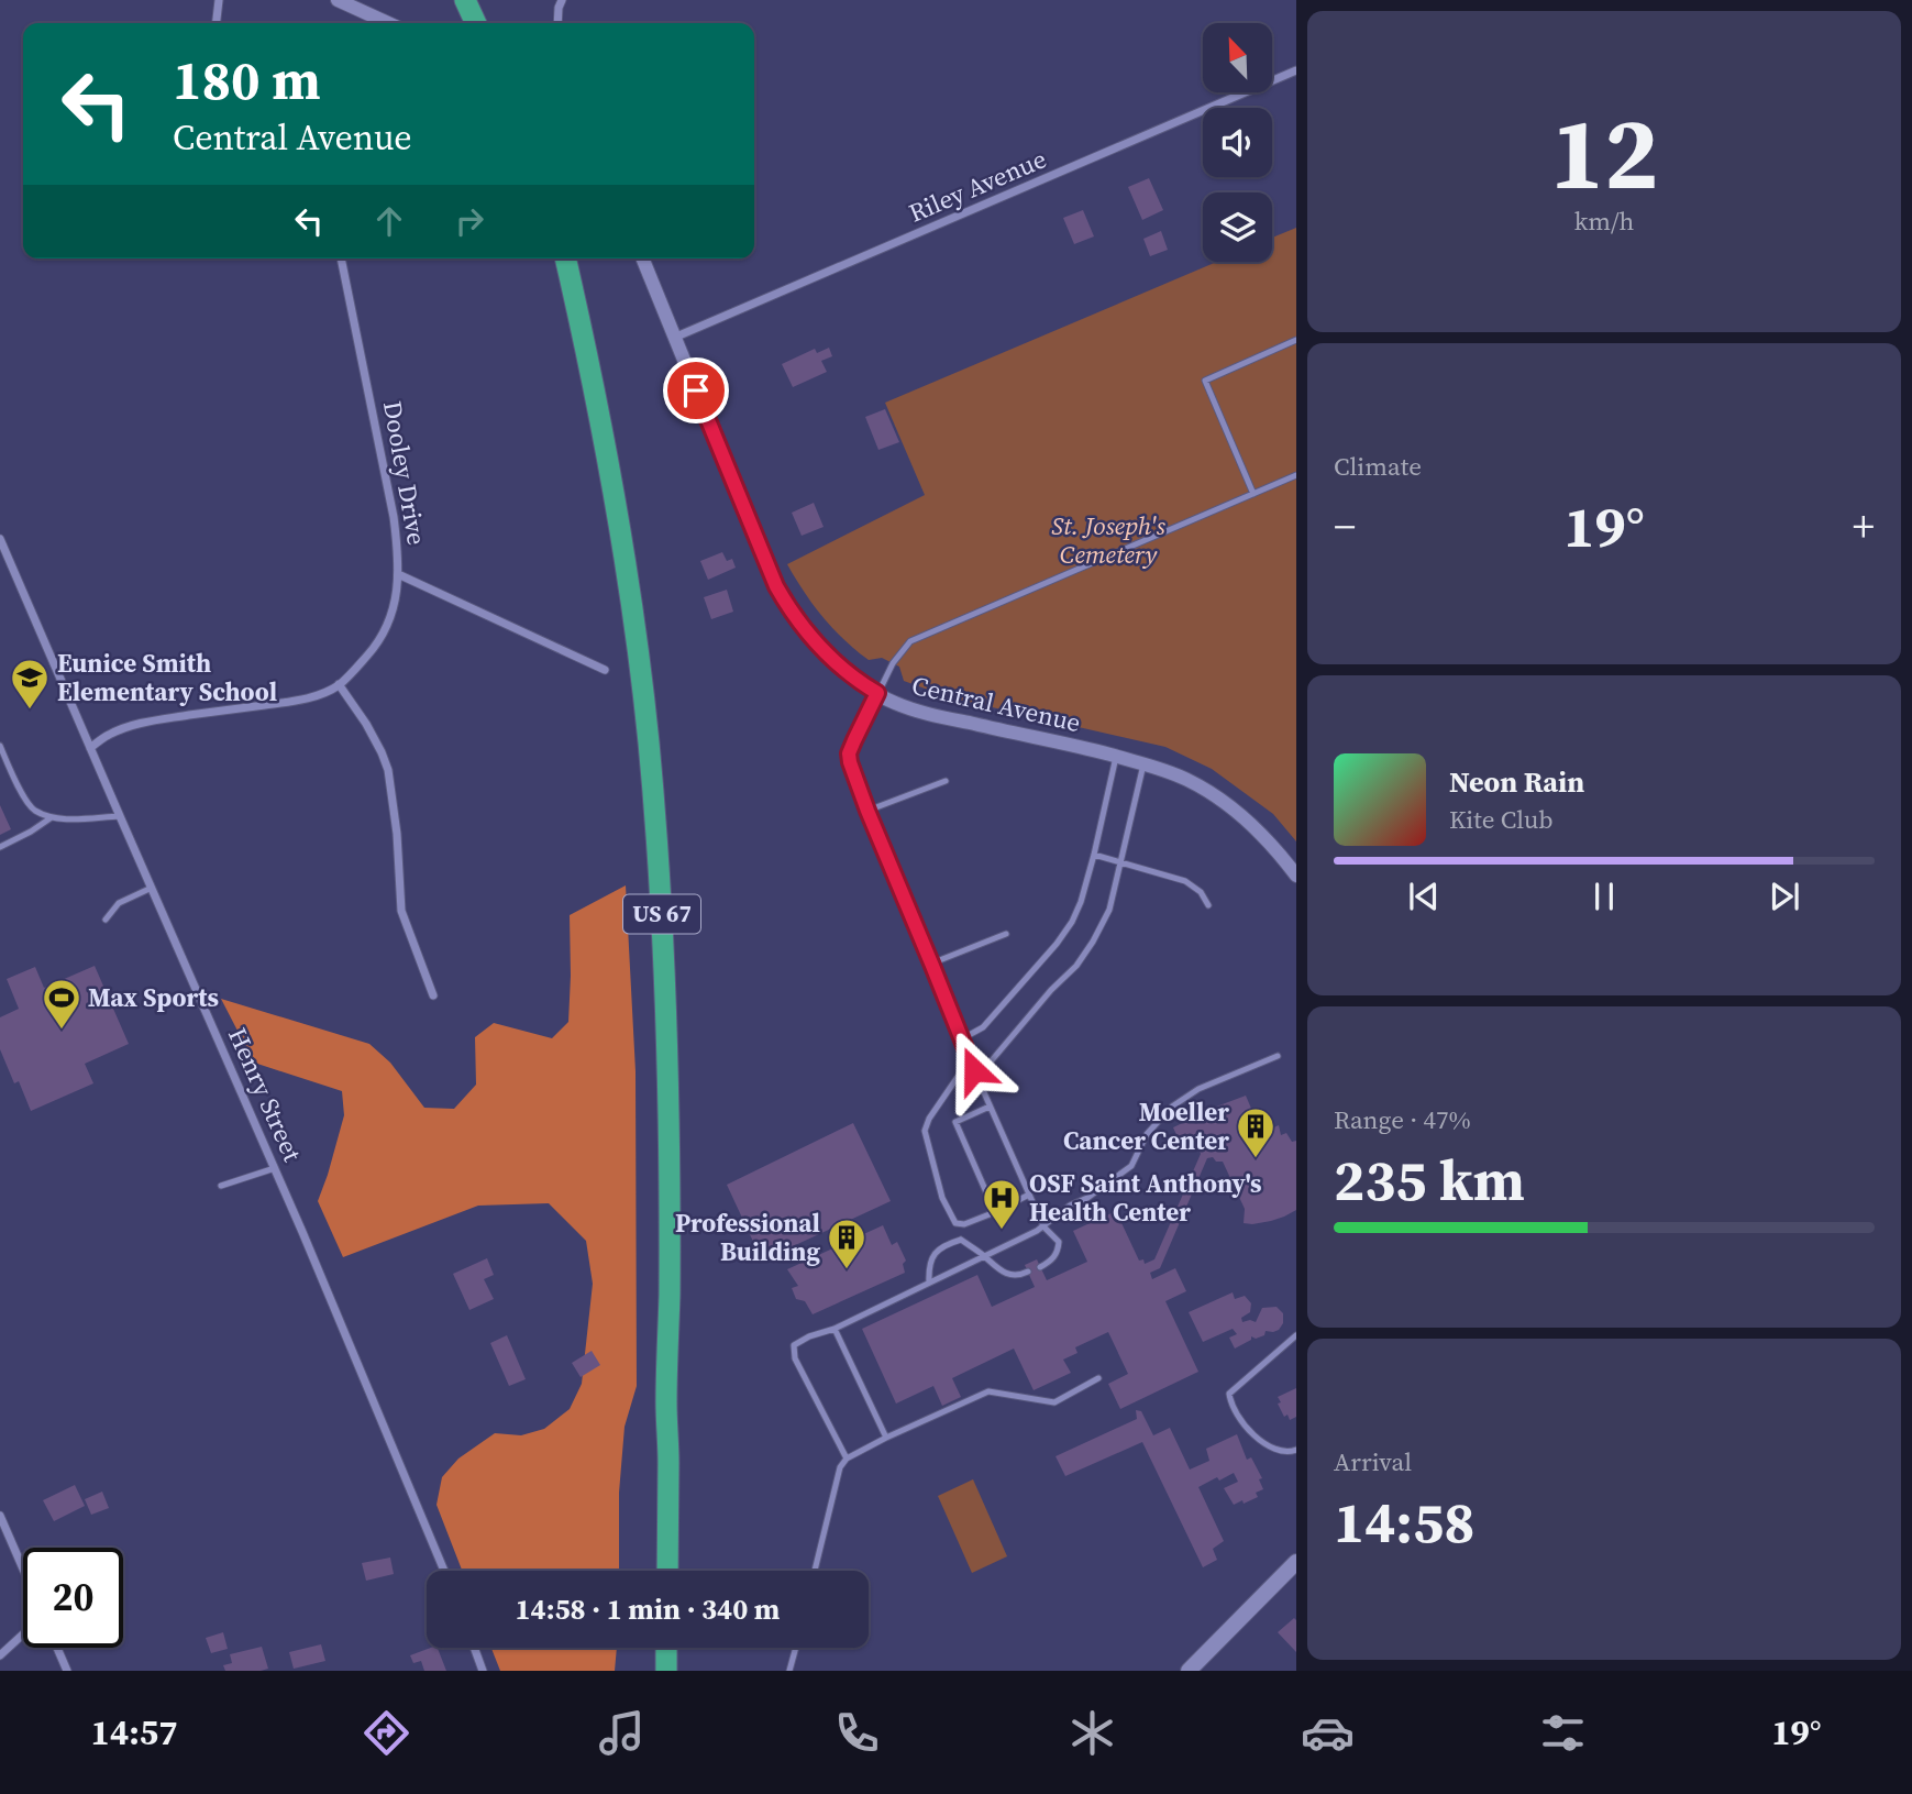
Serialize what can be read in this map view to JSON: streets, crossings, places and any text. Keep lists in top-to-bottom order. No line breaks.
{"streets":{"highway":["US 67"],"street":["Riley Avenue","Dooley Drive","Central Avenue","Henry Street"]},"crossings":[["Riley Avenue","Central Avenue"],["Dooley Drive","Henry Street"]],"parks":["St. Joseph's Cemetery"],"places":{"school or university":["Eunice Smith Elementary School"],"sports":["Max Sports"],"building":["Moeller Cancer Center","Professional Building"],"hospital":["OSF Saint Anthony's Health Center"]},"north":"top left","page":{"tile":[["12","km/h"],"Climate",["Range · 47%","235 km"],["Arrival","14:58"]],"turn":["180 m","Central Avenue"],"heat":["−","19°","+"],"song":["Neon Rain","Kite Club"],"limit":"20","trip":"14:58 · 1 min · 340 m","tabs":["14:57","19°"]}}
